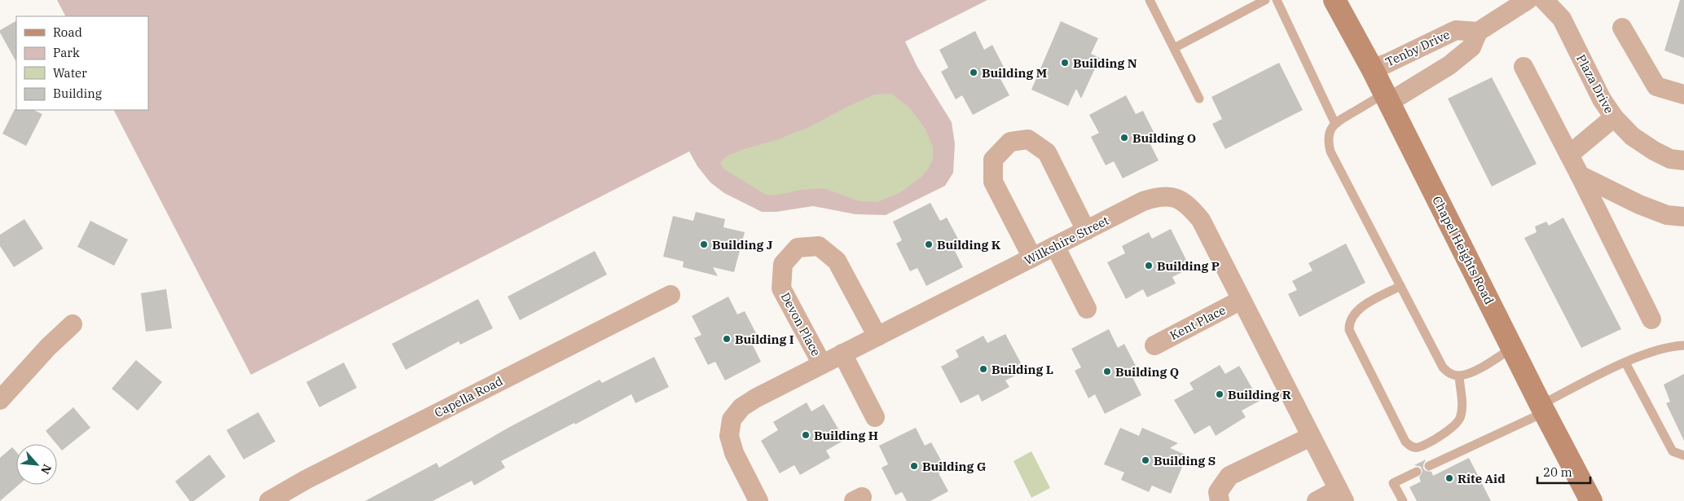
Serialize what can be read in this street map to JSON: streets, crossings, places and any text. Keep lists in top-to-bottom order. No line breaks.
{"streets":{"street":["Tenby Drive","Plaza Drive","Wilkshire Street","Chapel Heights Road","Kent Place","Devon Place","Capella Road"]},"crossings":[["Tenby Drive","Chapel Heights Road"],["Wilkshire Street","Kent Place"],["Wilkshire Street","Devon Place"]],"places":["Building N","Building M","Building O","Building J","Building K","Building P","Building I","Building L","Building Q","Building R","Building H","Building S","Building G","Rite Aid"],"legend":["Road","Park","Water","Building"],"scale_bar":"20 m","north":"bottom right"}
